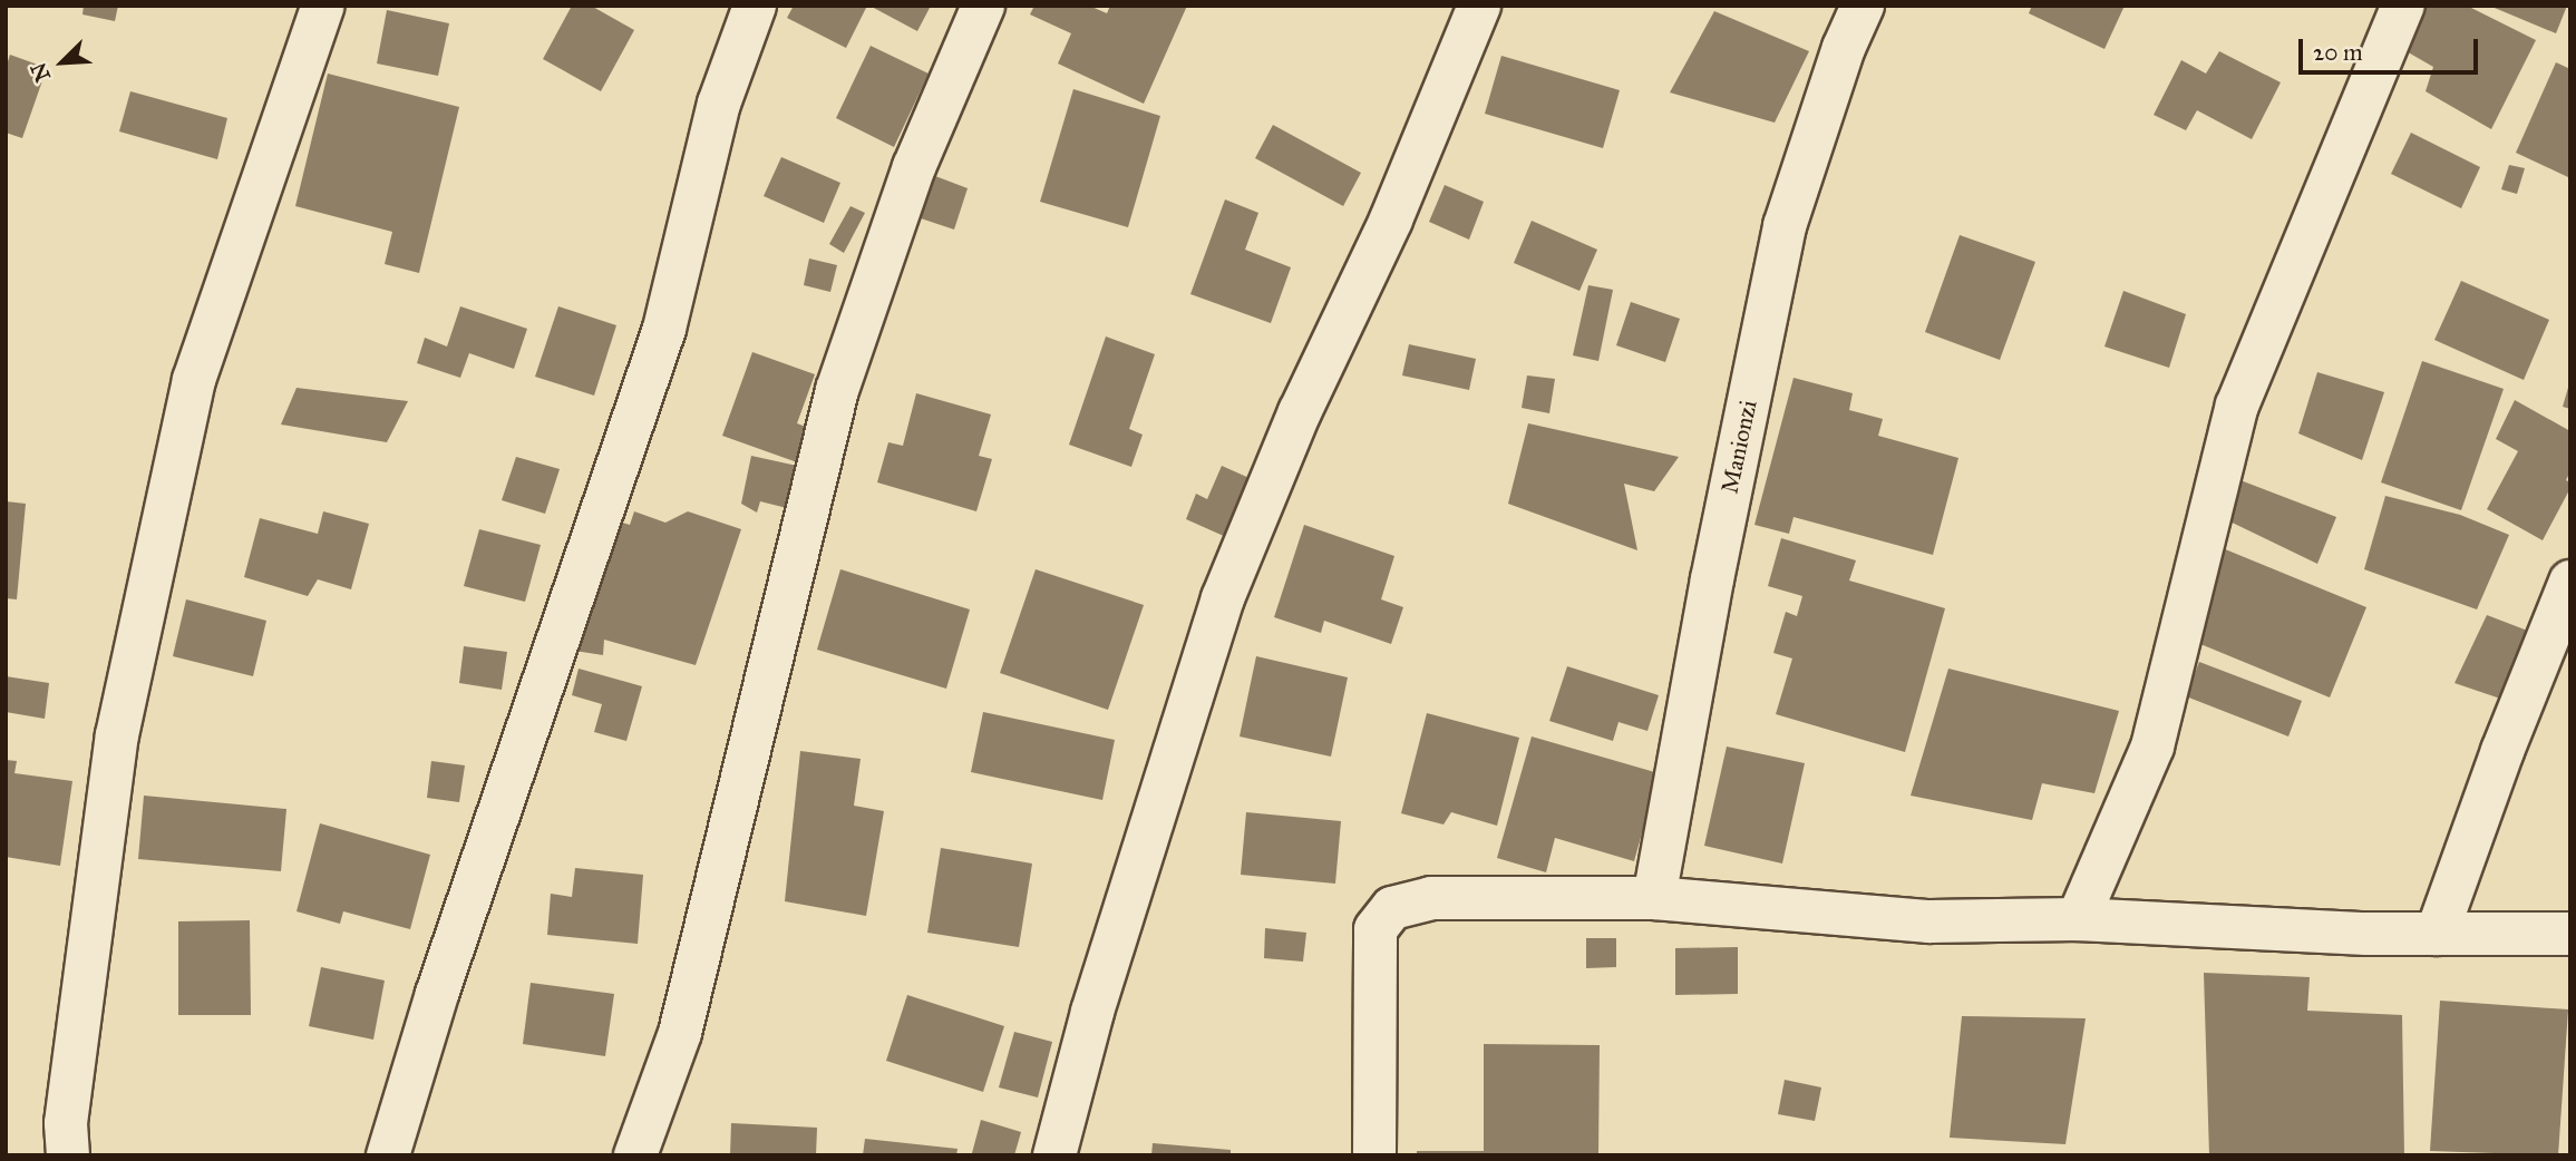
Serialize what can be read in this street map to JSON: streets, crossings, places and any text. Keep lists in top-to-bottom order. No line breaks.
{"streets":{"street":["Manionzi"]},"scale_bar":"20 m","north":"bottom left"}
